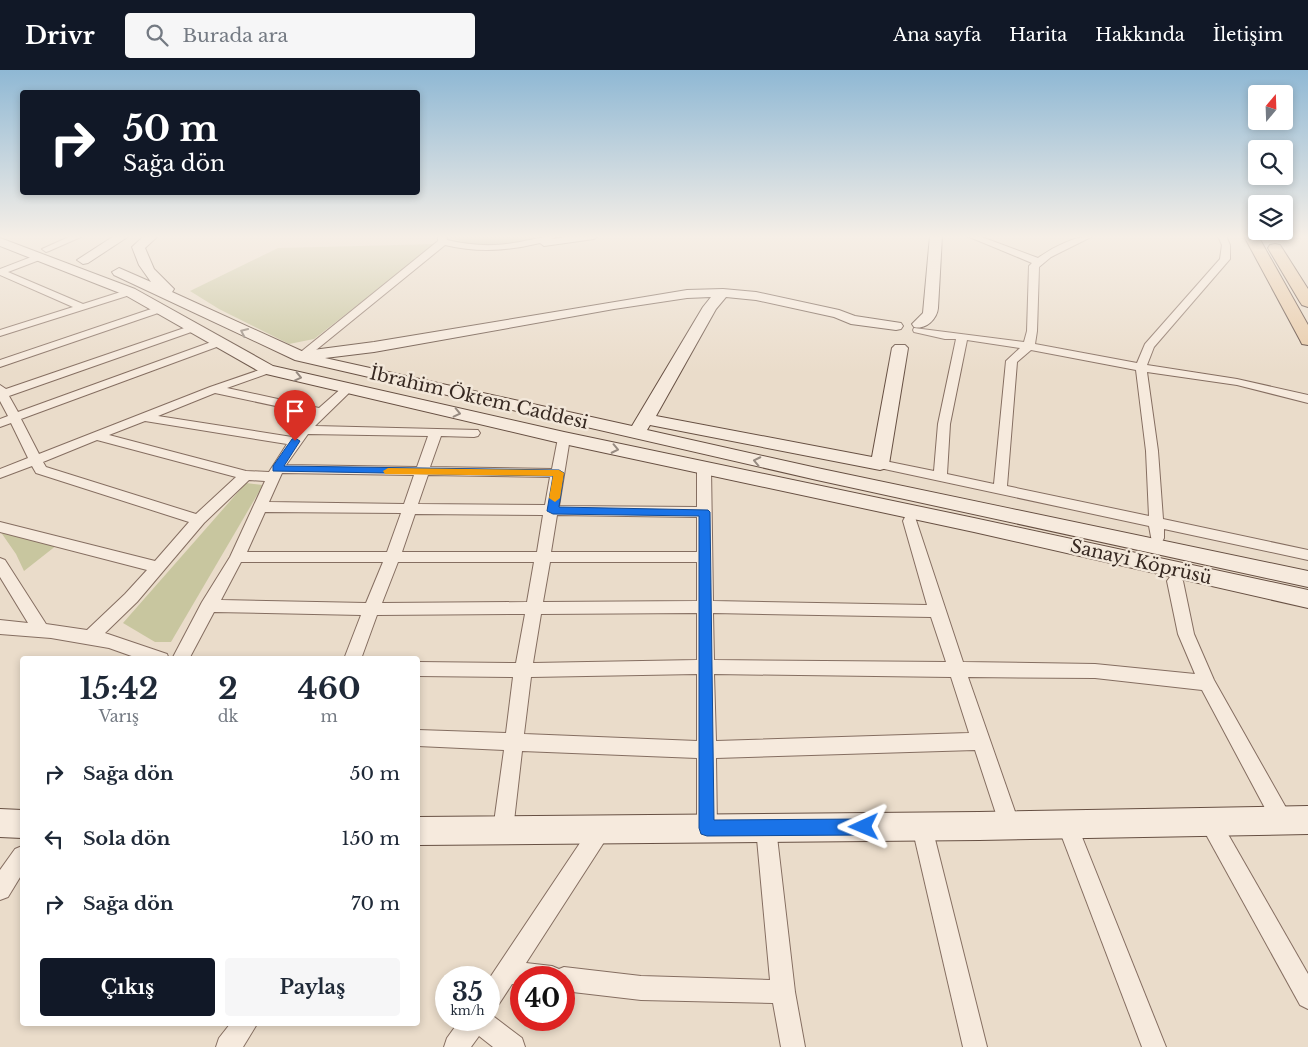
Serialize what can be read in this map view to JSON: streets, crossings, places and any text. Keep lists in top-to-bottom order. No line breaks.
{"streets":{"main road":["İbrahim Öktem Caddesi","Sanayi Köprüsü"]},"crossings":[["İbrahim Öktem Caddesi","Sanayi Köprüsü"]],"north":"top","page":{"header":"Drivr","search":"Burada ara","nav":["Ana sayfa","Harita","Hakkında","İletişim"],"turn":["50 m","Sağa dön"],"eta":["15:42","Varış","2","dk","460","m"],"list":[{"name":"Sağa dön","value":"50 m"},{"name":"Sola dön","value":"150 m"},{"name":"Sağa dön","value":"70 m"}],"buttons":["Çıkış","Paylaş"],"speed":"35 km/h","limit":"40"}}
